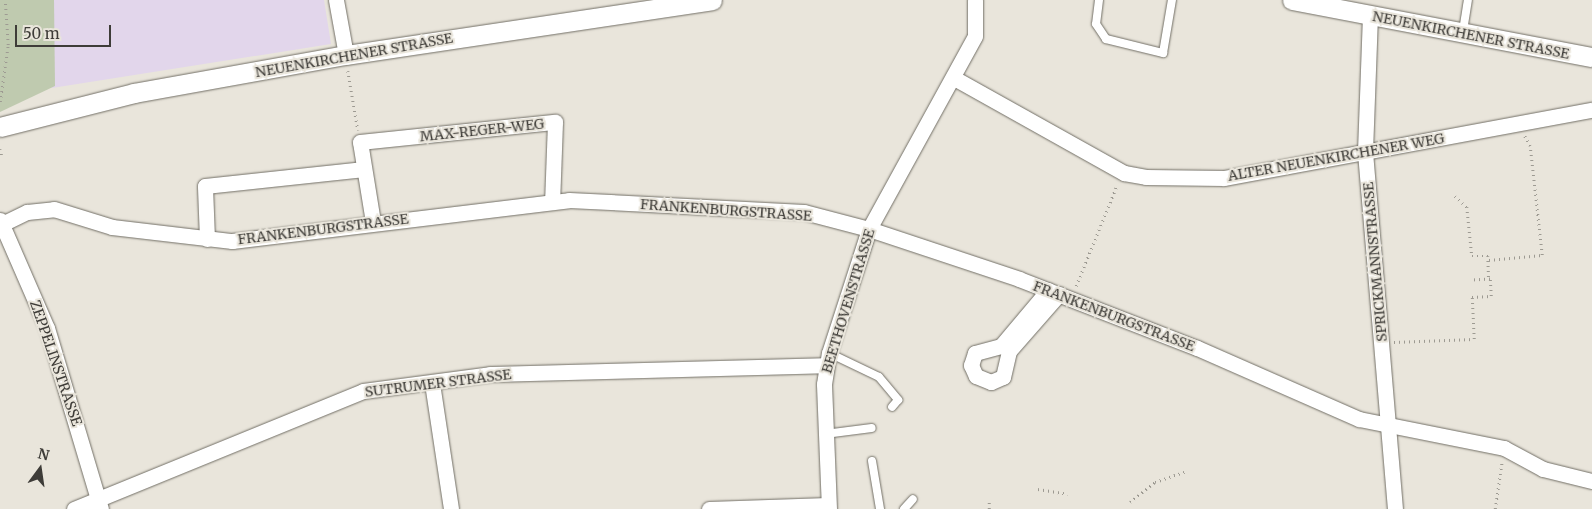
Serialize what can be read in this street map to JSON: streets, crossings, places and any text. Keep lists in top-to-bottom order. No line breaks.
{"streets":{"street":["NEUENKIRCHENER STRASSE","MAX-REGER-WEG","ALTER NEUENKIRCHENER WEG","FRANKENBURGSTRASSE","SPRICKMANNSTRASSE","BEETHOVENSTRASSE","ZEPPELINSTRASSE","SUTRUMER STRASSE"]},"crossings":[["NEUENKIRCHENER STRASSE","SPRICKMANNSTRASSE"],["MAX-REGER-WEG","FRANKENBURGSTRASSE"],["ALTER NEUENKIRCHENER WEG","SPRICKMANNSTRASSE"],["ALTER NEUENKIRCHENER WEG","BEETHOVENSTRASSE"],["FRANKENBURGSTRASSE","SPRICKMANNSTRASSE"],["FRANKENBURGSTRASSE","BEETHOVENSTRASSE"],["FRANKENBURGSTRASSE","ZEPPELINSTRASSE"],["BEETHOVENSTRASSE","SUTRUMER STRASSE"],["ZEPPELINSTRASSE","SUTRUMER STRASSE"]],"scale_bar":"50 m","north":"top"}
